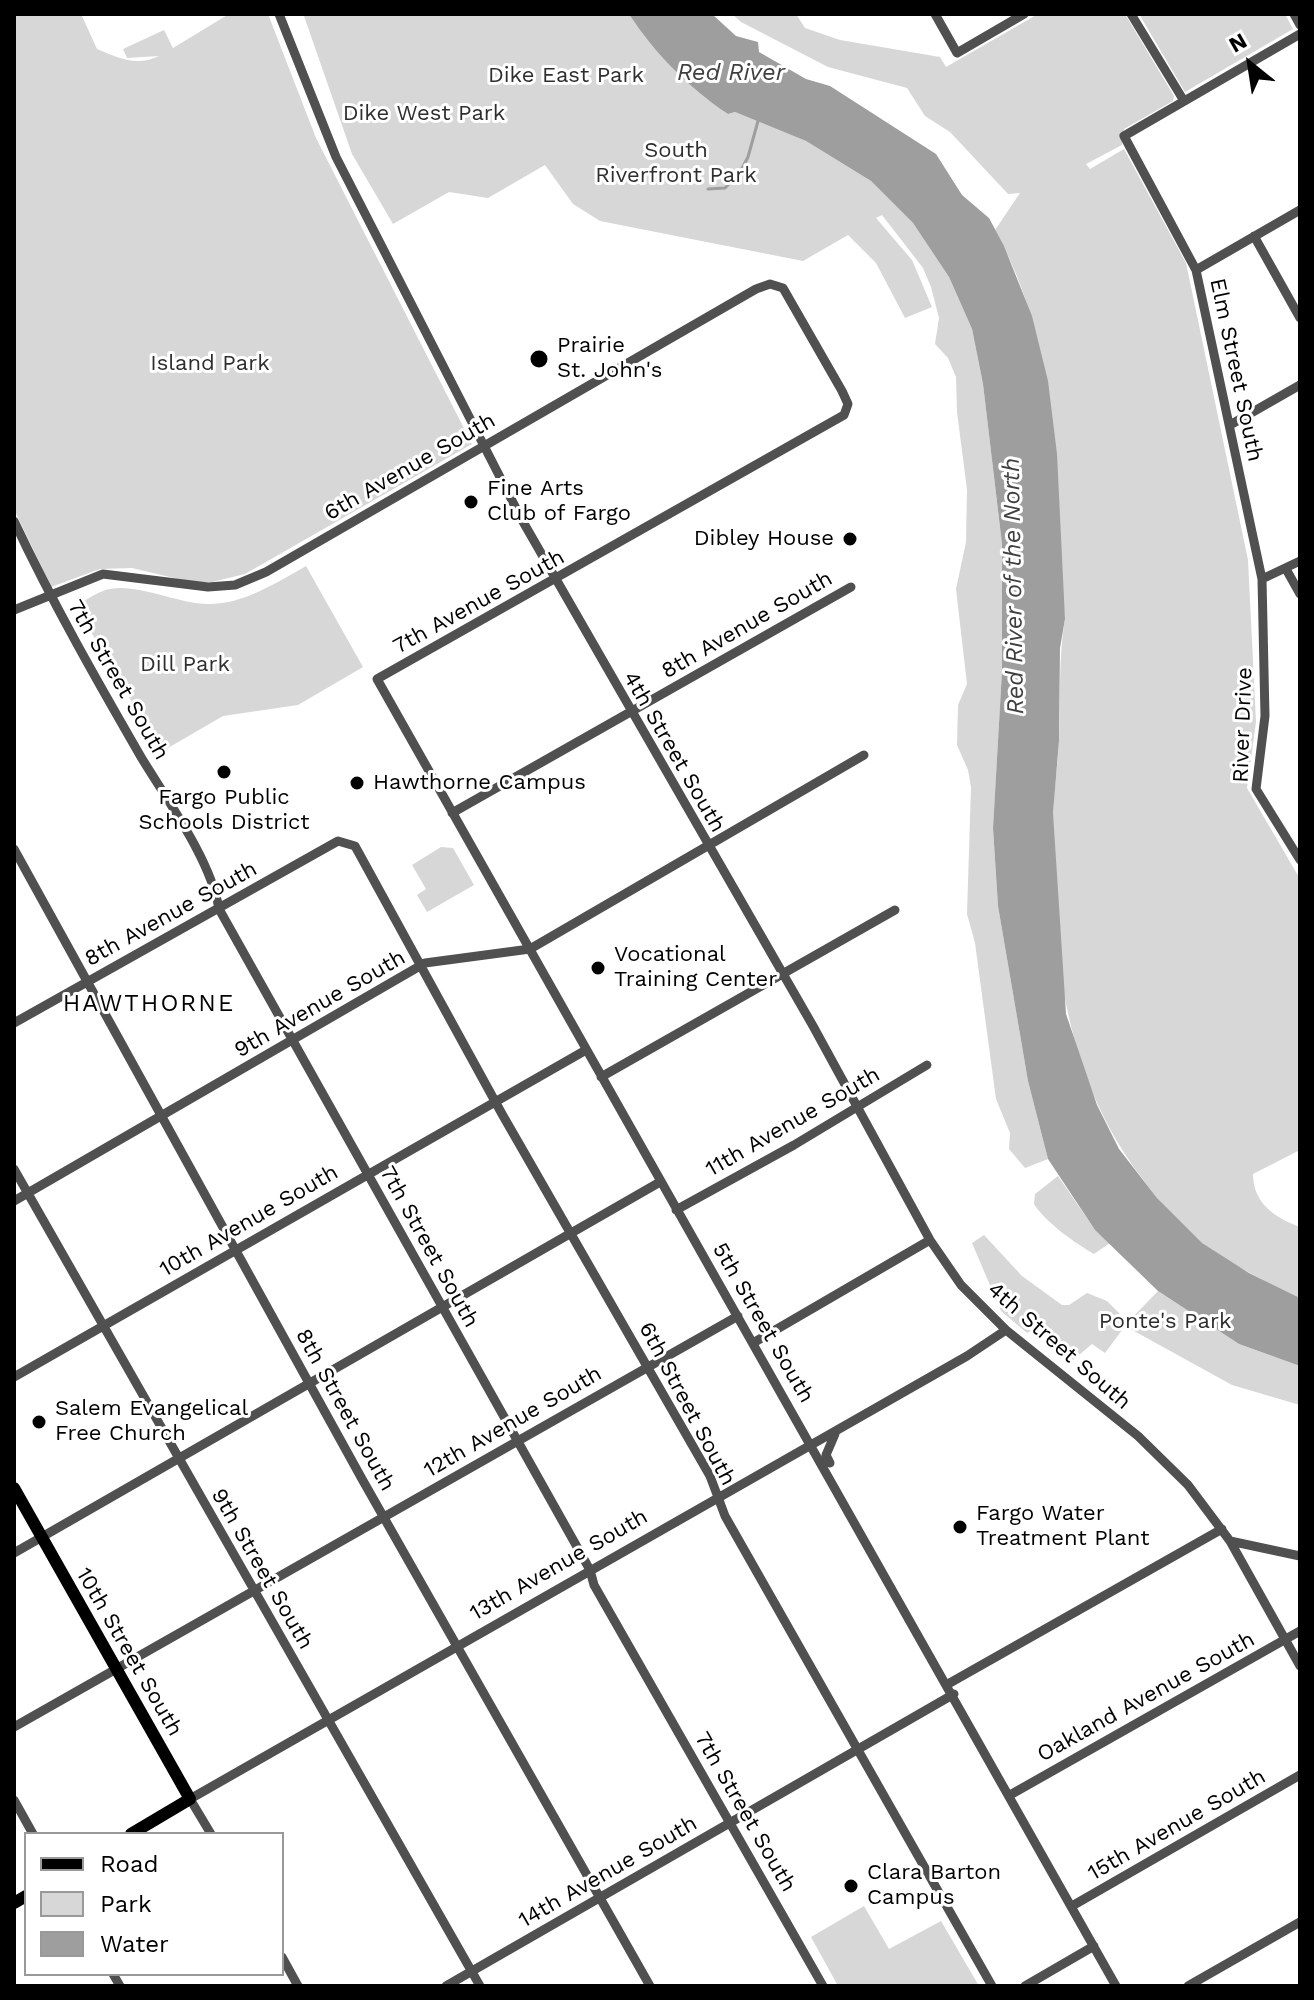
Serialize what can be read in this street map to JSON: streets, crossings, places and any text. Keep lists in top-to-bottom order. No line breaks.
{"streets":{"main road":["13th Avenue South","10th Street South"],"street":["Elm Street South","6th Avenue South","7th Avenue South","8th Avenue South","7th Street South","River Drive","4th Street South","9th Avenue South","11th Avenue South","10th Avenue South","5th Street South","6th Street South","8th Street South","12th Avenue South","9th Street South","Oakland Avenue South","15th Avenue South","14th Avenue South"]},"crossings":[["Elm Street South","River Drive"],["6th Avenue South","7th Avenue South"],["6th Avenue South","7th Street South"],["6th Avenue South","4th Street South"],["7th Avenue South","4th Street South"],["7th Avenue South","5th Street South"],["8th Avenue South","7th Street South"],["8th Avenue South","4th Street South"],["8th Avenue South","5th Street South"],["8th Avenue South","6th Street South"],["8th Avenue South","8th Street South"],["7th Street South","9th Avenue South"],["7th Street South","10th Avenue South"],["7th Street South","12th Avenue South"],["7th Street South","13th Avenue South"],["7th Street South","14th Avenue South"],["4th Street South","9th Avenue South"],["4th Street South","11th Avenue South"],["4th Street South","13th Avenue South"],["9th Avenue South","5th Street South"],["9th Avenue South","6th Street South"],["9th Avenue South","8th Street South"],["9th Avenue South","9th Street South"],["11th Avenue South","5th Street South"],["10th Avenue South","5th Street South"],["10th Avenue South","6th Street South"],["10th Avenue South","8th Street South"],["10th Avenue South","9th Street South"],["5th Street South","12th Avenue South"],["5th Street South","13th Avenue South"],["5th Street South","Oakland Avenue South"],["5th Street South","15th Avenue South"],["5th Street South","14th Avenue South"],["6th Street South","12th Avenue South"],["6th Street South","13th Avenue South"],["6th Street South","14th Avenue South"],["8th Street South","12th Avenue South"],["8th Street South","13th Avenue South"],["8th Street South","14th Avenue South"],["12th Avenue South","9th Street South"],["12th Avenue South","10th Street South"],["13th Avenue South","9th Street South"],["13th Avenue South","10th Street South"],["9th Street South","14th Avenue South"]],"districts":["HAWTHORNE"],"water":["Red River","Red River of the North"],"parks":["Dike East Park","Dike West Park","South Riverfront Park","Island Park","Dill Park","Ponte's Park"],"places":["Prairie St. John's","Fine Arts Club of Fargo","Dibley House","Fargo Public Schools District","Hawthorne Campus","Vocational Training Center","Salem Evangelical Free Church","Fargo Water Treatment Plant","Clara Barton Campus"],"legend":["Road","Park","Water"],"north":"top left"}
